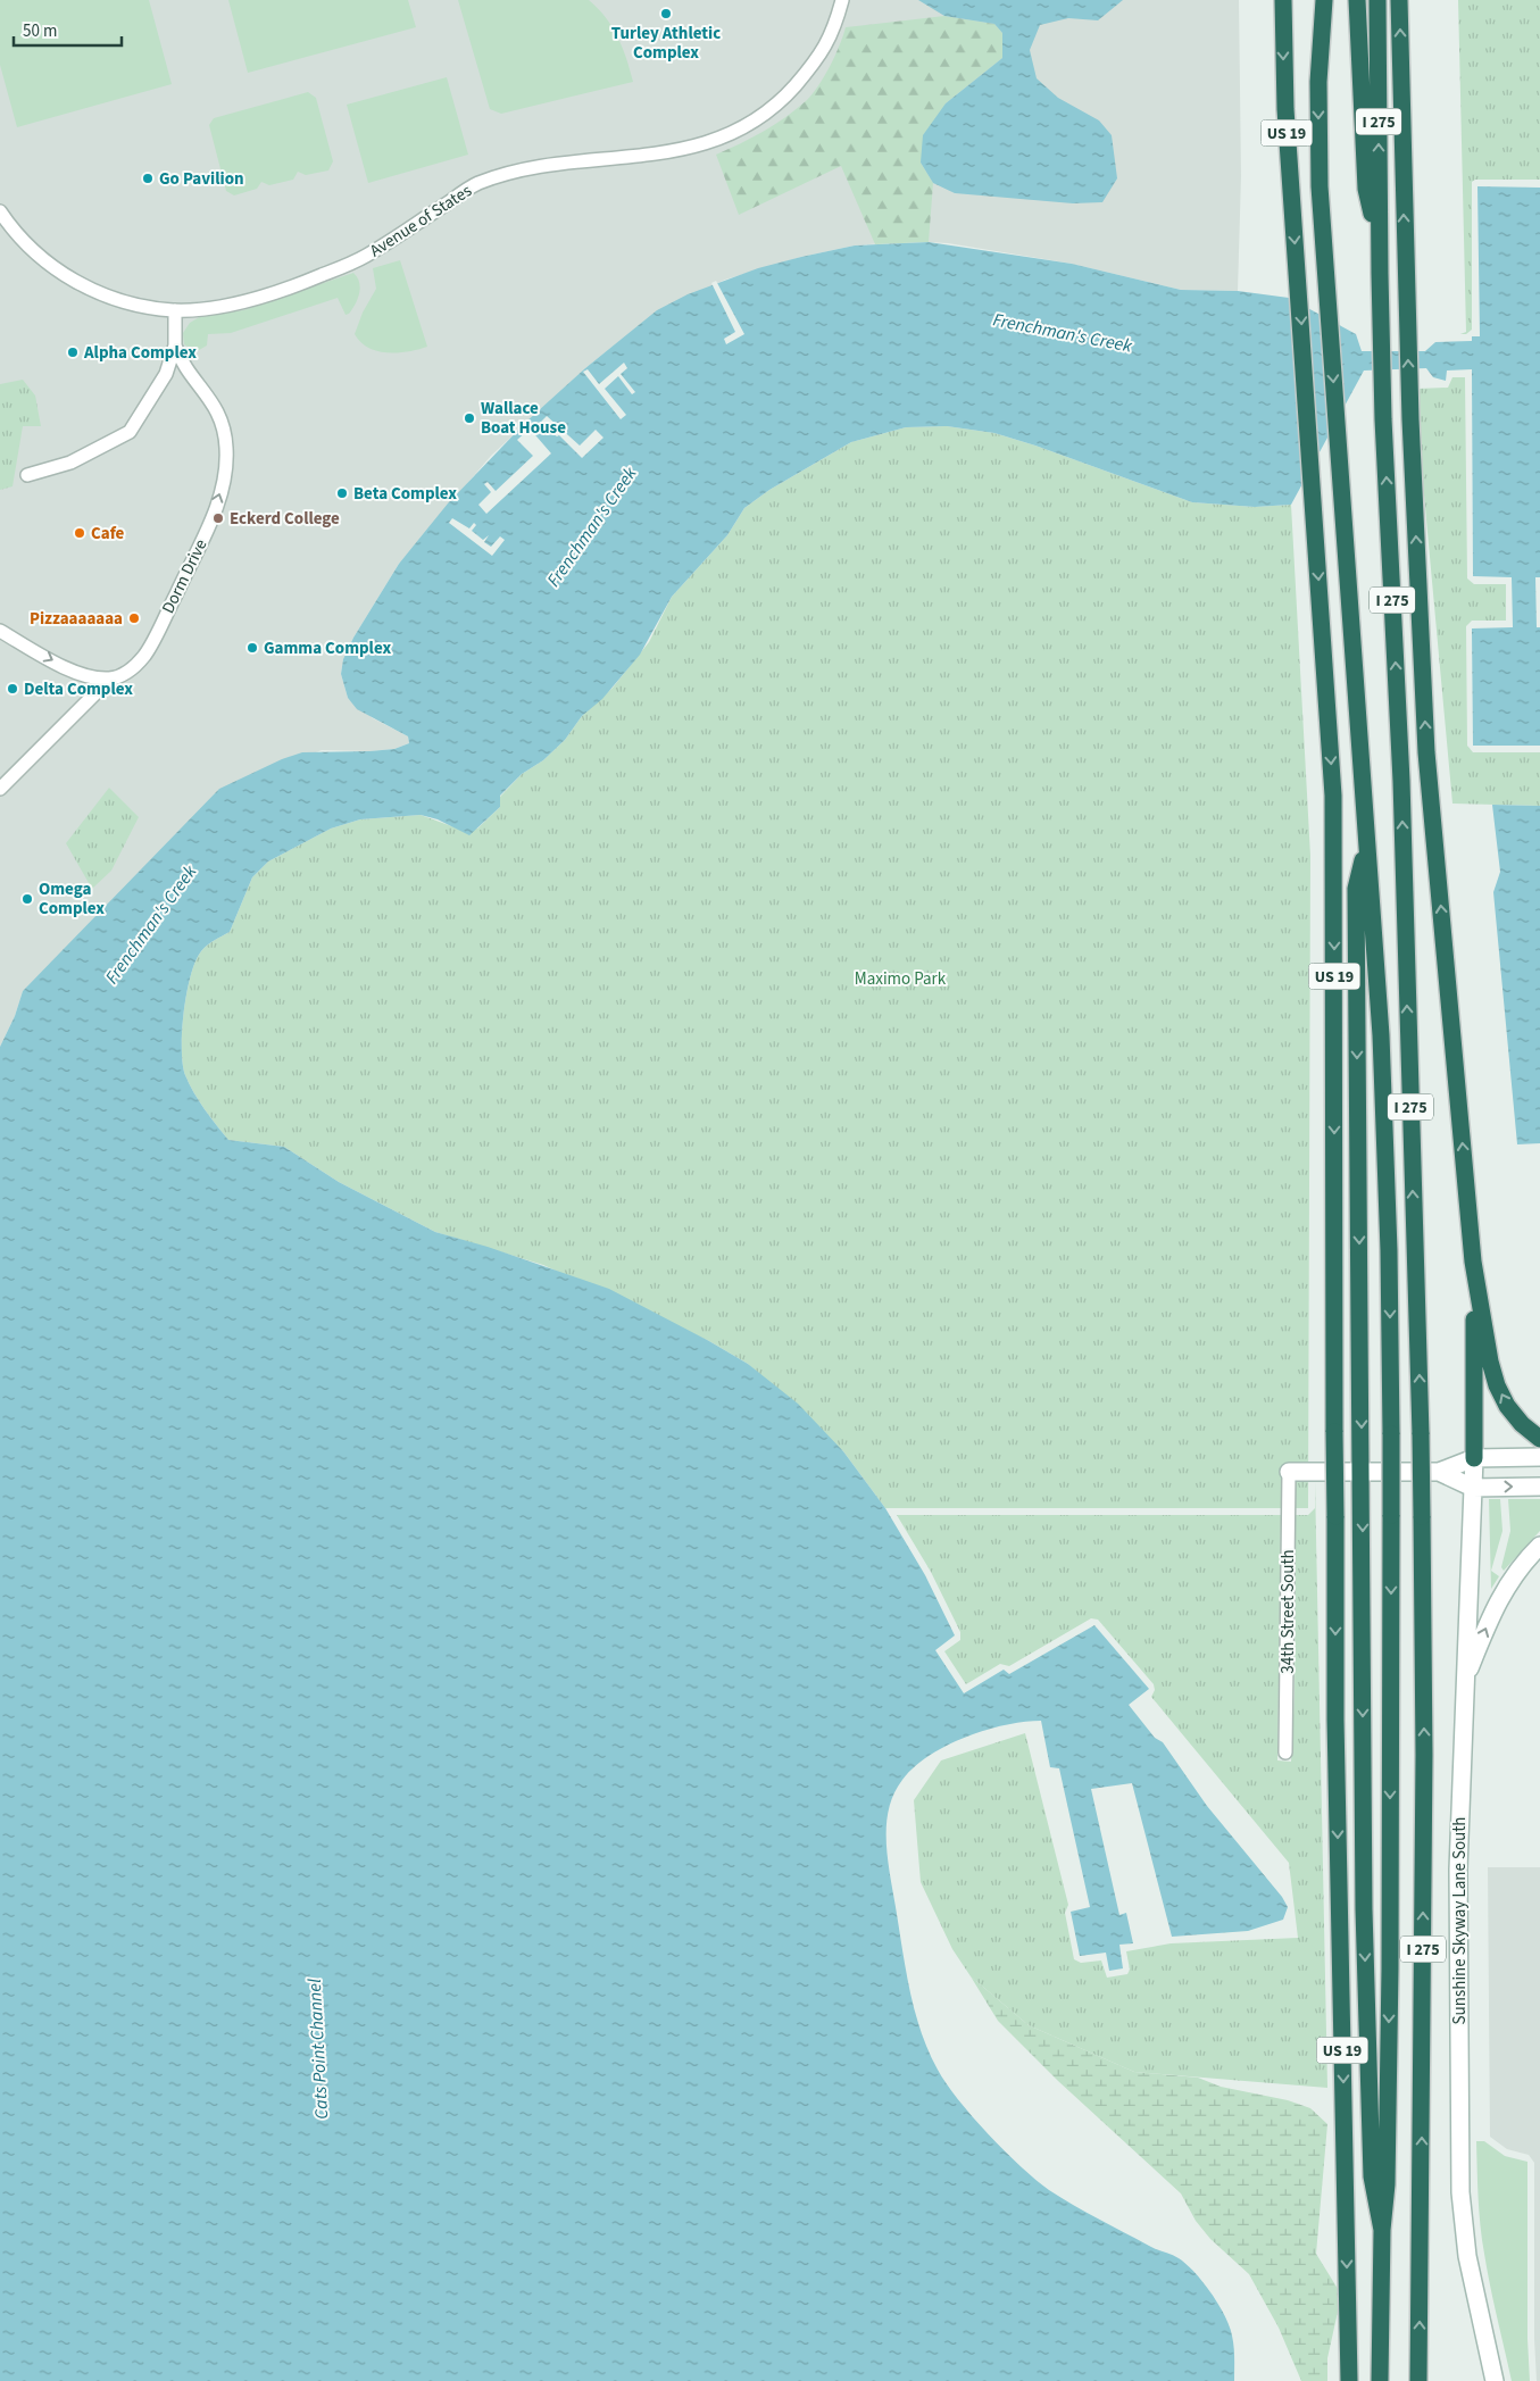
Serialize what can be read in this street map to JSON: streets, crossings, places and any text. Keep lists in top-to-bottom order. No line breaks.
{"streets":{"highway":["I 275","US 19"],"street":["Avenue of States","Dorm Drive","34th Street South","Sunshine Skyway Lane South"]},"one_way":["Dorm Drive"],"water":["Frenchman's Creek","Cats Point Channel"],"parks":["Maximo Park"],"places":["Turley Athletic Complex","Go Pavilion","Alpha Complex","Wallace Boat House","Beta Complex","Eckerd College","Cafe","Pizzaaaaaaa","Gamma Complex","Delta Complex","Omega Complex"],"scale_bar":"50 m"}
